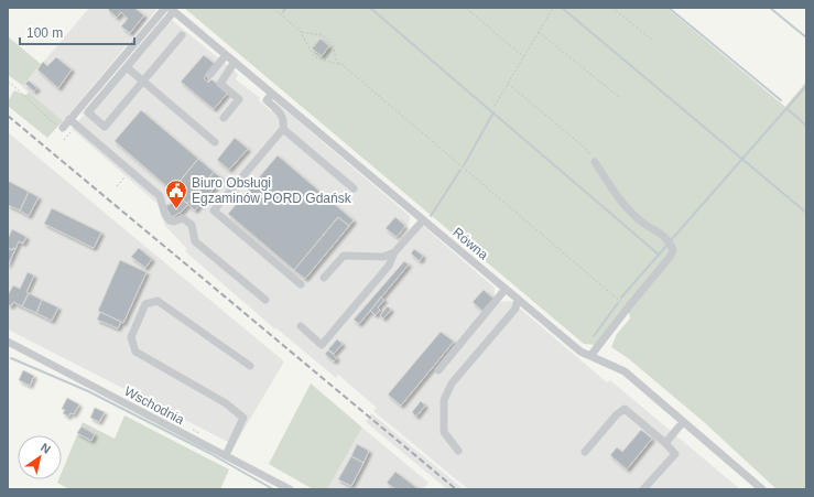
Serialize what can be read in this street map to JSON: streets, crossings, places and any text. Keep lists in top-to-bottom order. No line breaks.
{"streets":{"street":["Równa","Wschodnia"]},"places":{"public building":["Biuro Obsługi Egzaminów PORD Gdańsk"]},"scale_bar":"100 m","north":"top right"}
